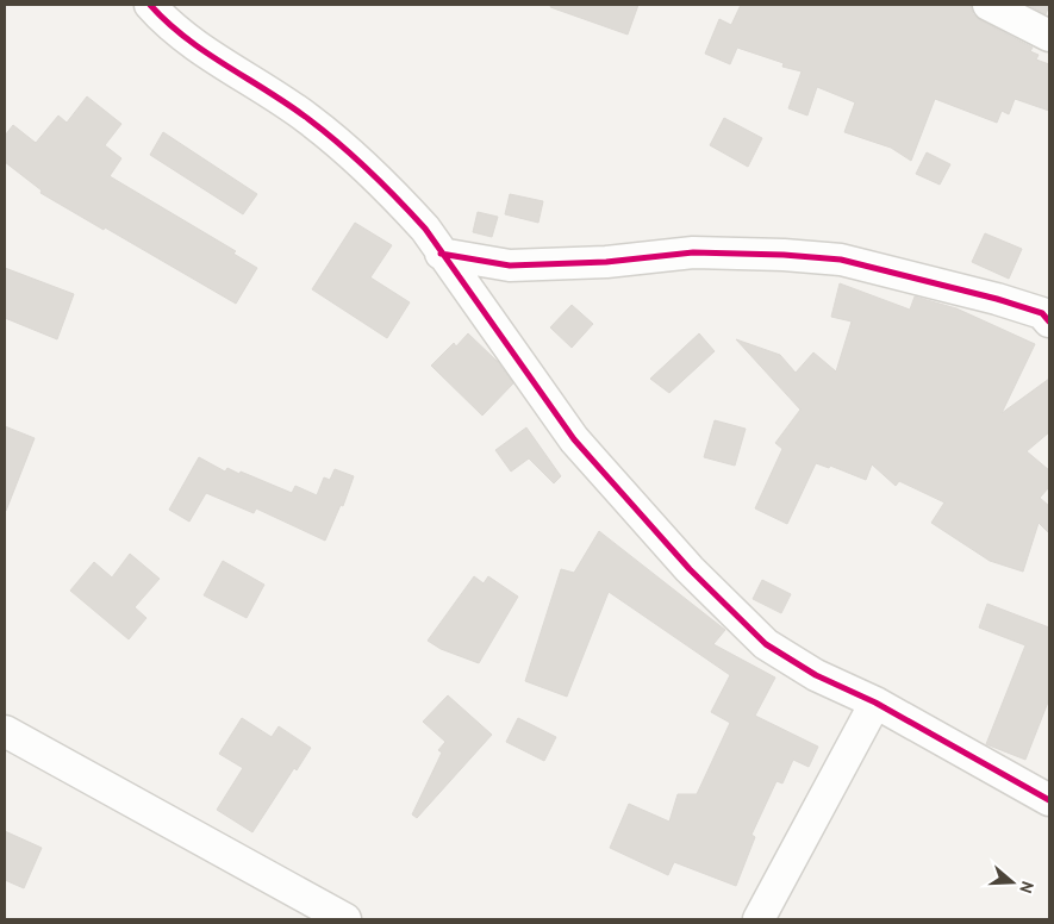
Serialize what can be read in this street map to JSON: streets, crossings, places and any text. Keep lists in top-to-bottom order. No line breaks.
{"north":"right"}
